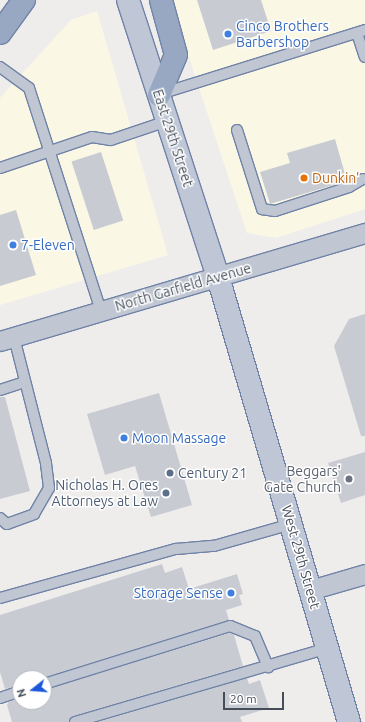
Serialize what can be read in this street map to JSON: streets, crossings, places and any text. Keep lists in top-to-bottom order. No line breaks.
{"streets":{"main road":["East 29th Street","West 29th Street"],"street":["North Garfield Avenue"]},"crossings":[["East 29th Street","North Garfield Avenue"],["East 29th Street","West 29th Street"],["North Garfield Avenue","West 29th Street"]],"places":["Cinco Brothers Barbershop","Dunkin'","7-Eleven","Moon Massage","Century 21","Beggars' Gate Church","Nicholas H. Ores Attorneys at Law","Storage Sense"],"scale_bar":"20 m","north":"left"}
